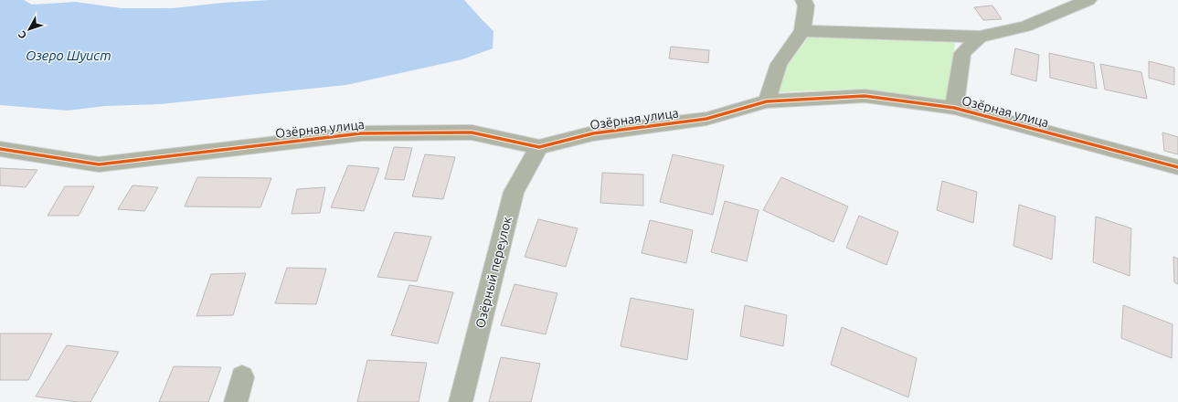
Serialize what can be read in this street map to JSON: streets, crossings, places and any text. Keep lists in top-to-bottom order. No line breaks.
{"streets":{"street":["Озёрная улица","Озёрный переулок"]},"crossings":[["Озёрная улица","Озёрный переулок"]],"water":["Озеро Шуист"],"north":"bottom left"}
